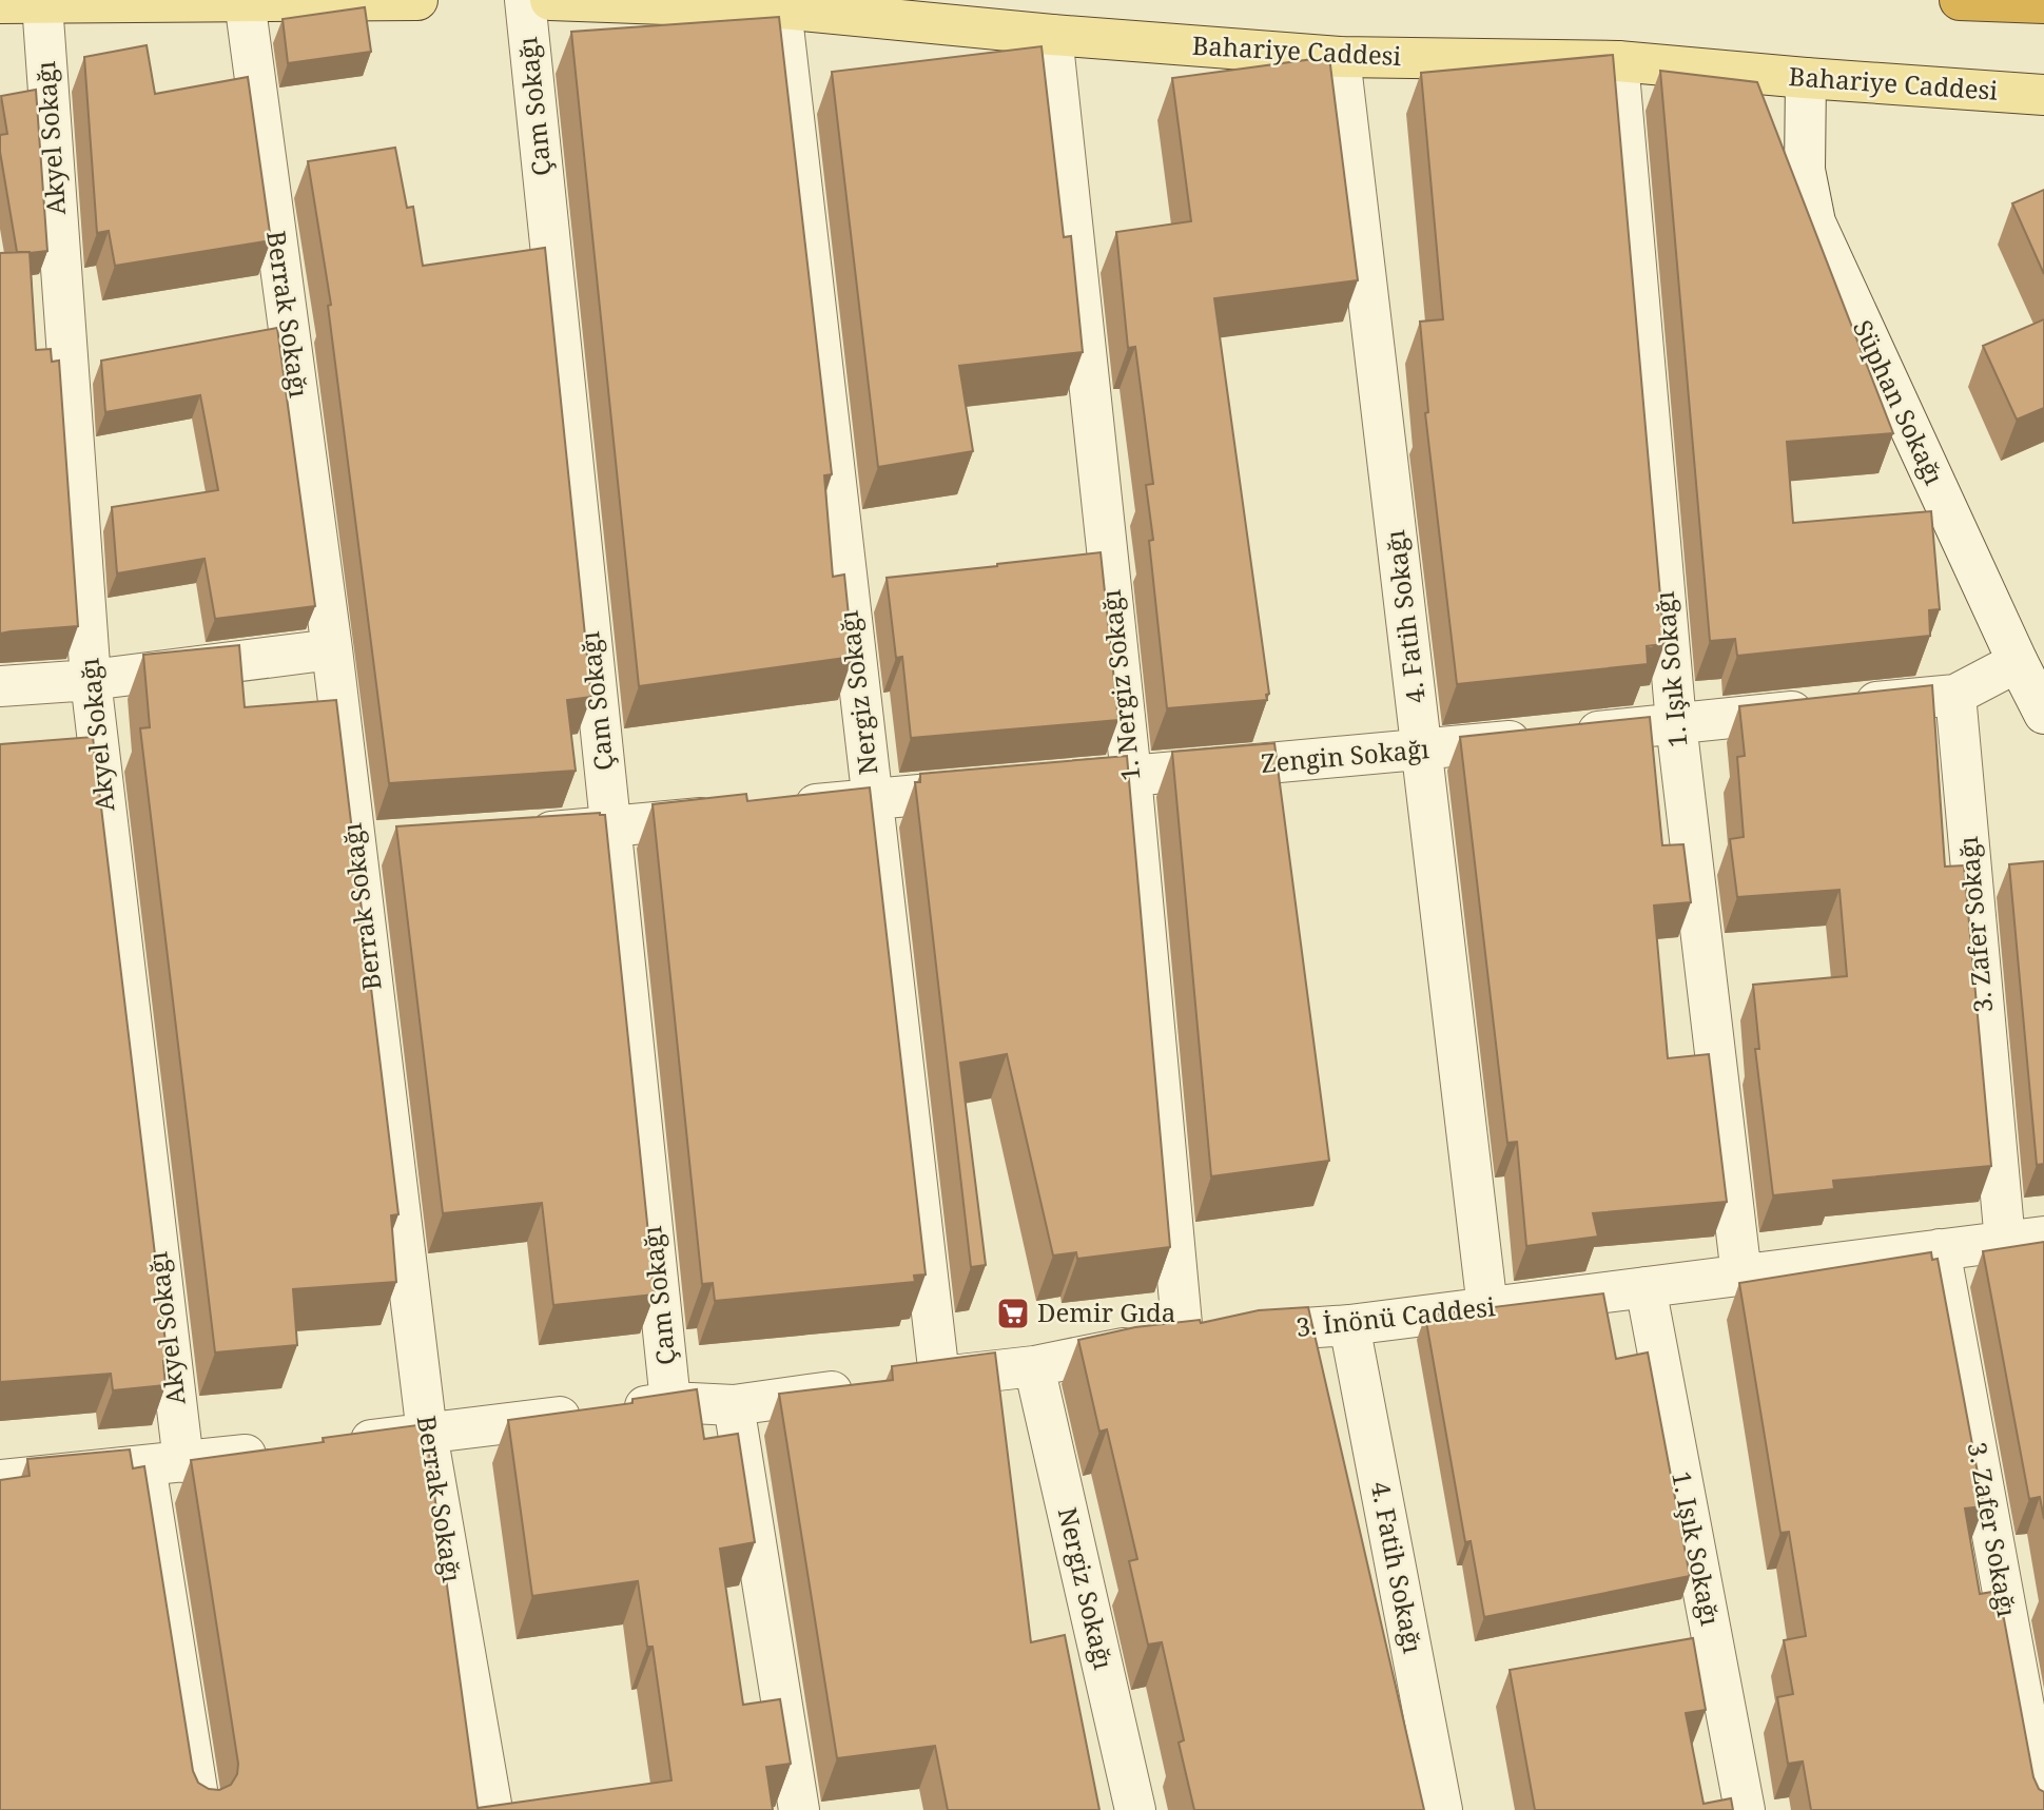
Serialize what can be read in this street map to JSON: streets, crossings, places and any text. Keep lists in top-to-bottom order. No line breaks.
{"streets":{"main road":["Bahariye Caddesi"],"street":["Çam Sokağı","Akyel Sokağı","Berrak Sokağı","Süphan Sokağı","4. Fatih Sokağı","1. Işık Sokağı","1. Nergiz Sokağı","Nergiz Sokağı","Zengin Sokağı","3. Zafer Sokağı","3. İnönü Caddesi"]},"crossings":[["Bahariye Caddesi","Süphan Sokağı"],["Bahariye Caddesi","4. Fatih Sokağı"],["Bahariye Caddesi","1. Işık Sokağı"],["Bahariye Caddesi","1. Nergiz Sokağı"],["Bahariye Caddesi","Nergiz Sokağı"],["Çam Sokağı","3. İnönü Caddesi"],["Berrak Sokağı","3. İnönü Caddesi"],["Süphan Sokağı","Zengin Sokağı"],["4. Fatih Sokağı","Zengin Sokağı"],["4. Fatih Sokağı","3. İnönü Caddesi"],["1. Işık Sokağı","Zengin Sokağı"],["1. Işık Sokağı","3. İnönü Caddesi"],["1. Nergiz Sokağı","Zengin Sokağı"],["1. Nergiz Sokağı","3. İnönü Caddesi"],["Nergiz Sokağı","Zengin Sokağı"],["Nergiz Sokağı","3. İnönü Caddesi"],["Zengin Sokağı","3. Zafer Sokağı"],["3. Zafer Sokağı","3. İnönü Caddesi"]],"places":{"supermarket":["Demir Gıda"]}}
